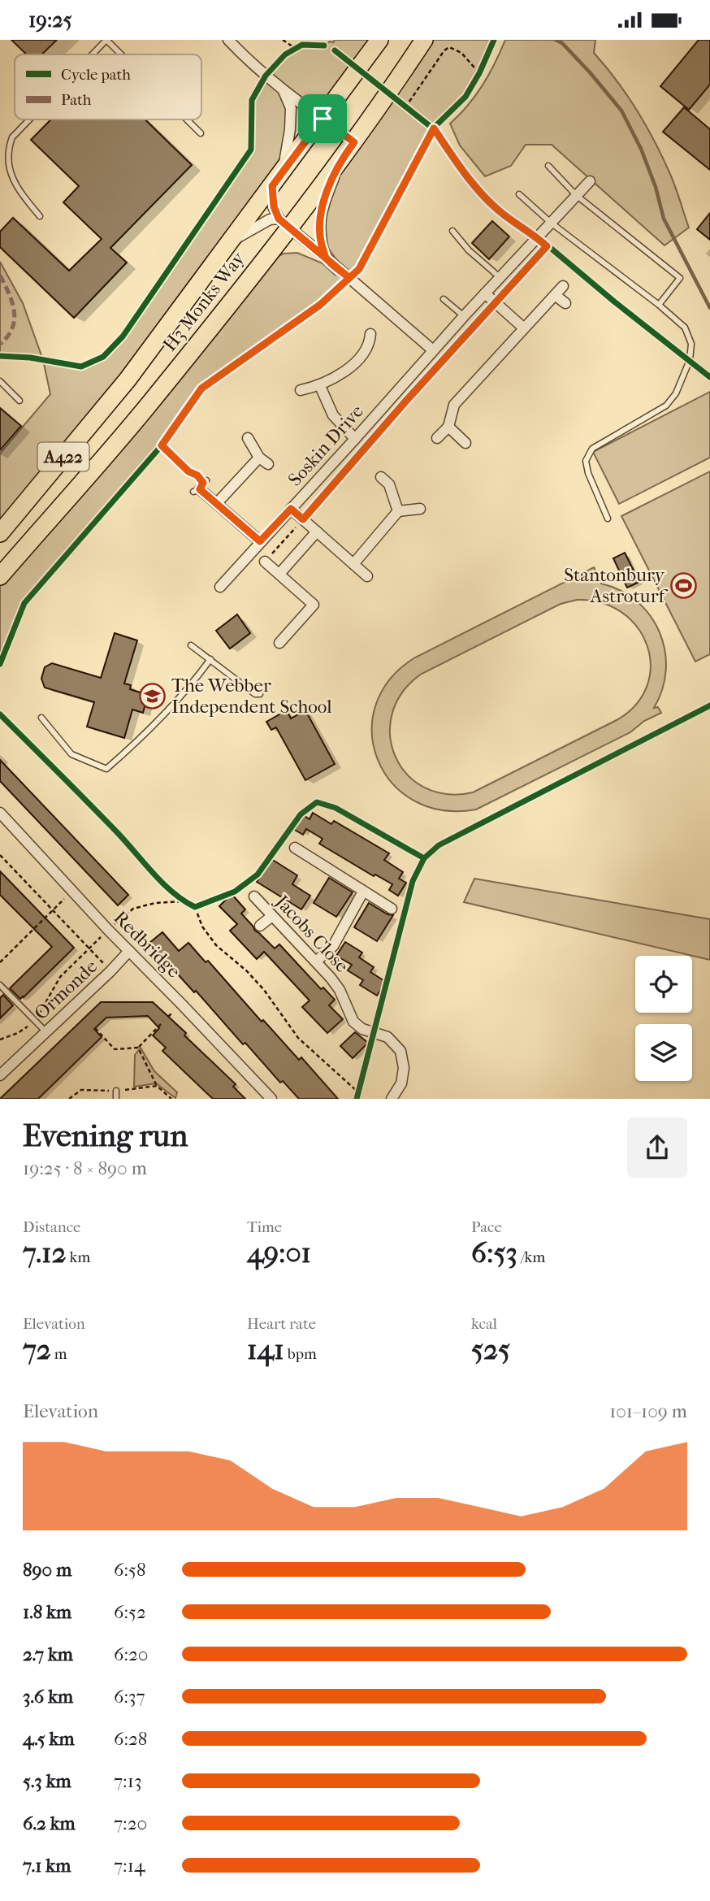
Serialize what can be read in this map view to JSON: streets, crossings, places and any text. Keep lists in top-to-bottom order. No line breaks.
{"streets":{"main road":["H3 Monks Way","A422"],"street":["Soskin Drive","Jacobs Close","Redbridge","Ormonde"]},"crossings":[["Redbridge","Ormonde"]],"places":{"sports":["Stantonbury Astroturf"],"school or university":["The Webber Independent School"]},"legend":["Cycle path","Path"],"page":{"status":"19:25","heading":["Evening run","19:25 · 8 × 890 m"],"stats":[["Distance","7.12 km"],["Time","49:01"],["Pace","6:53 /km"],["Elevation","72 m"],["Heart rate","141 bpm"],["kcal","525"]],"chart":["Elevation","101–109 m"],"list":[{"name":"890 m","note":"6:58"},{"name":"1.8 km","note":"6:52"},{"name":"2.7 km","note":"6:20"},{"name":"3.6 km","note":"6:37"},{"name":"4.5 km","note":"6:28"},{"name":"5.3 km","note":"7:13"},{"name":"6.2 km","note":"7:20"},{"name":"7.1 km","note":"7:14"}]}}
